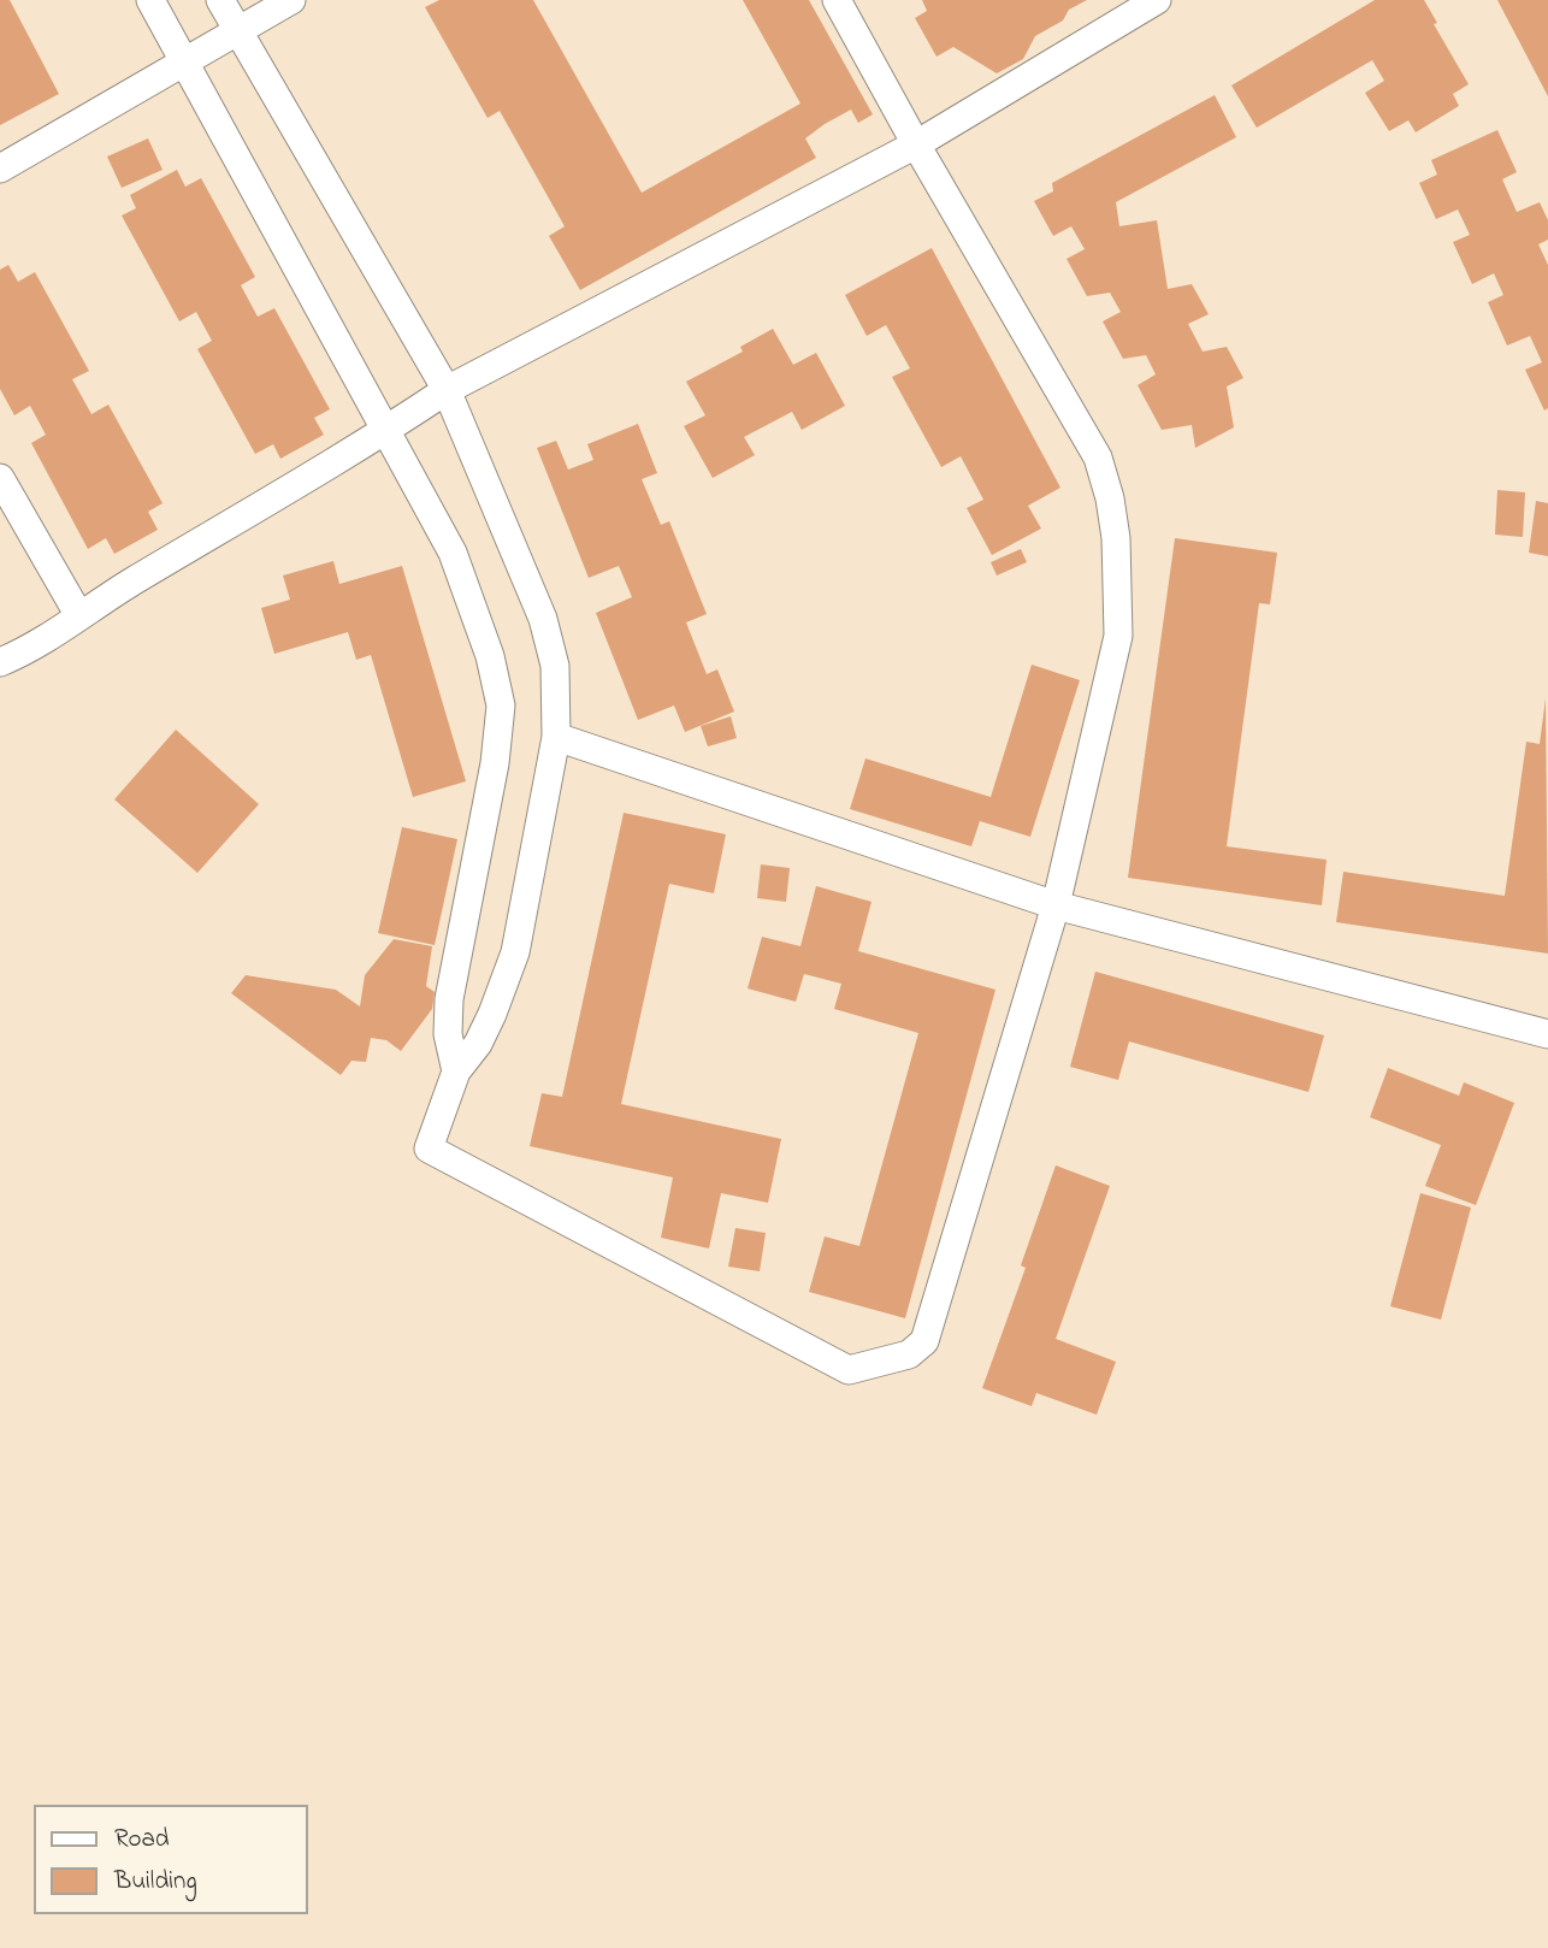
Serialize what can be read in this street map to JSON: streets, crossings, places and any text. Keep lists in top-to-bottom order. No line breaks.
{"legend":["Road","Building"]}
